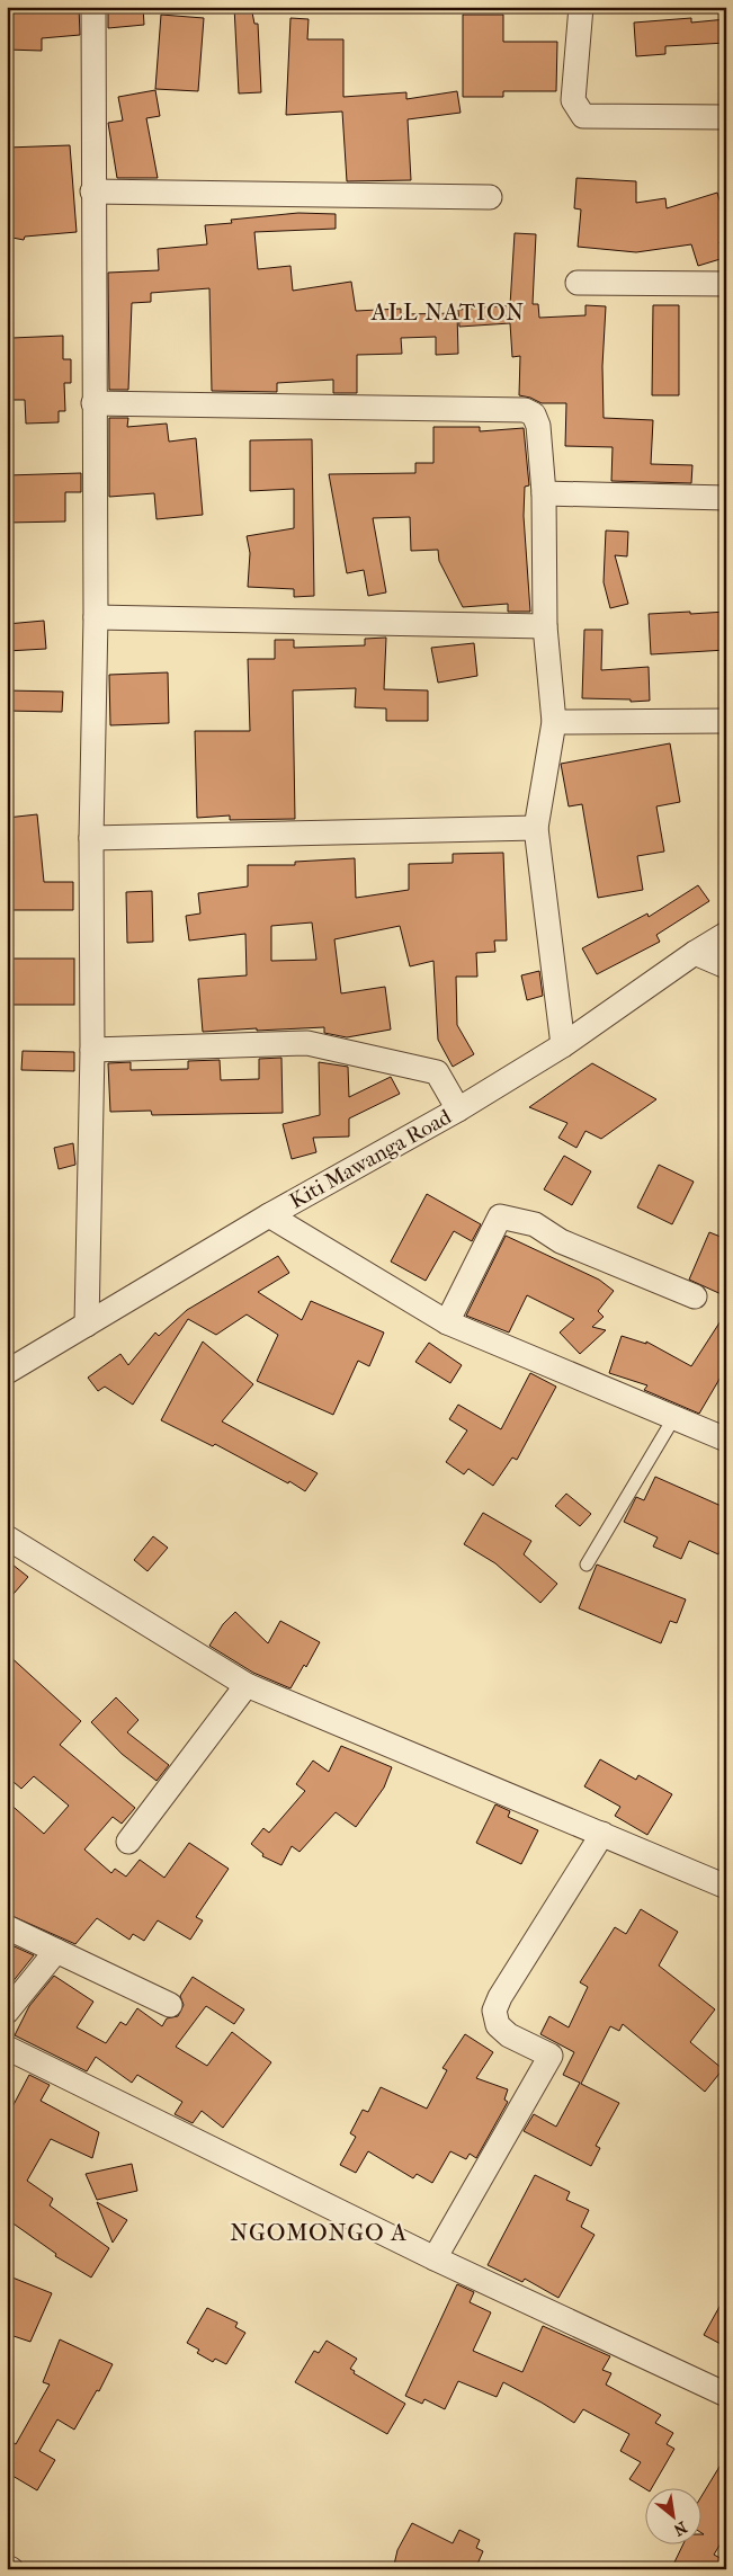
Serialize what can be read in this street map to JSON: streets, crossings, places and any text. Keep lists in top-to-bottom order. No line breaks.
{"streets":{"street":["Kiti Mawanga Road"]},"districts":["ALL NATION","NGOMONGO A"],"north":"bottom right"}
